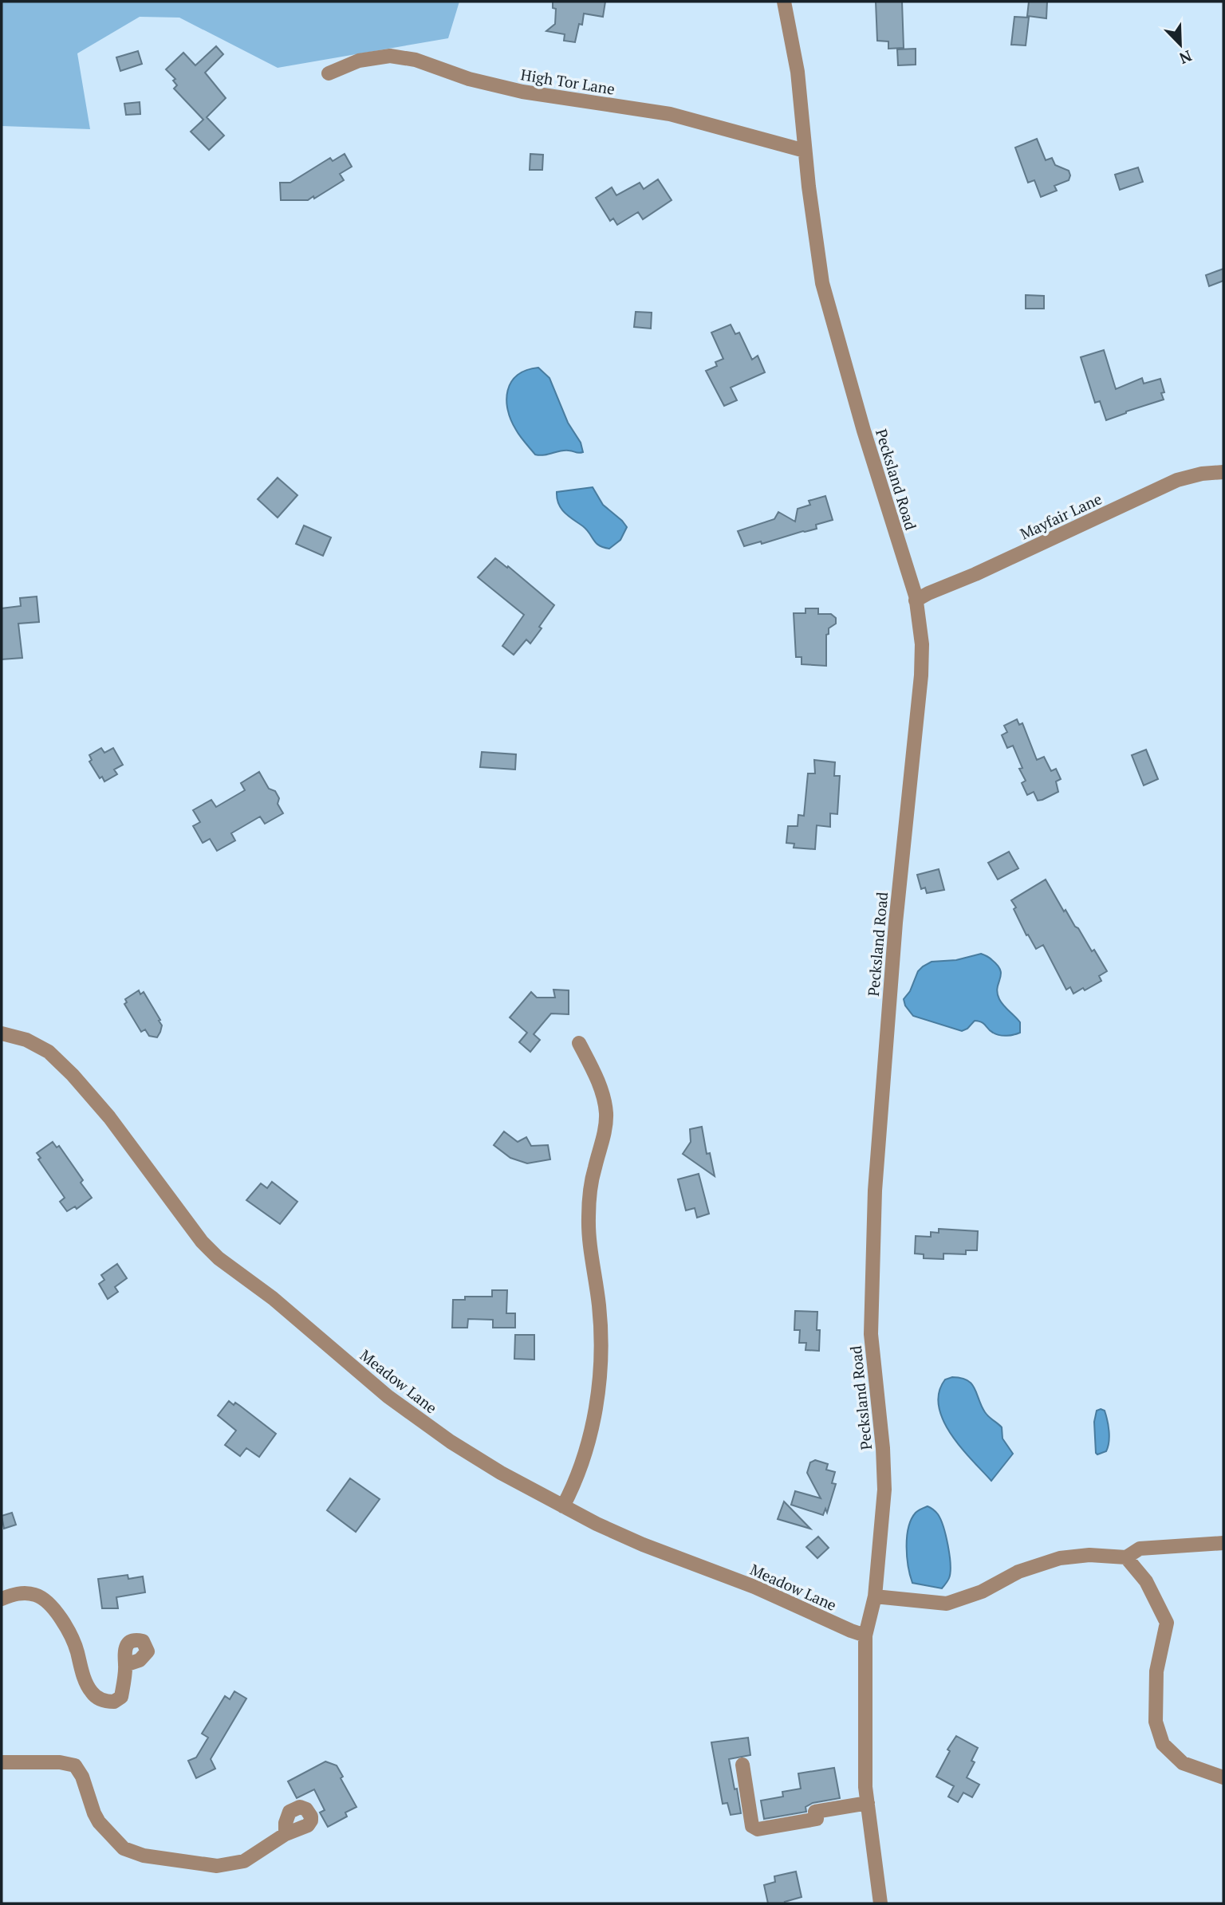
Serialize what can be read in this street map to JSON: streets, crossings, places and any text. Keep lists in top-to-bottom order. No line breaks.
{"streets":{"street":["High Tor Lane","Pecksland Road","Mayfair Lane","Meadow Lane"]},"crossings":[["High Tor Lane","Pecksland Road"],["Pecksland Road","Mayfair Lane"],["Pecksland Road","Meadow Lane"]],"north":"bottom right"}
